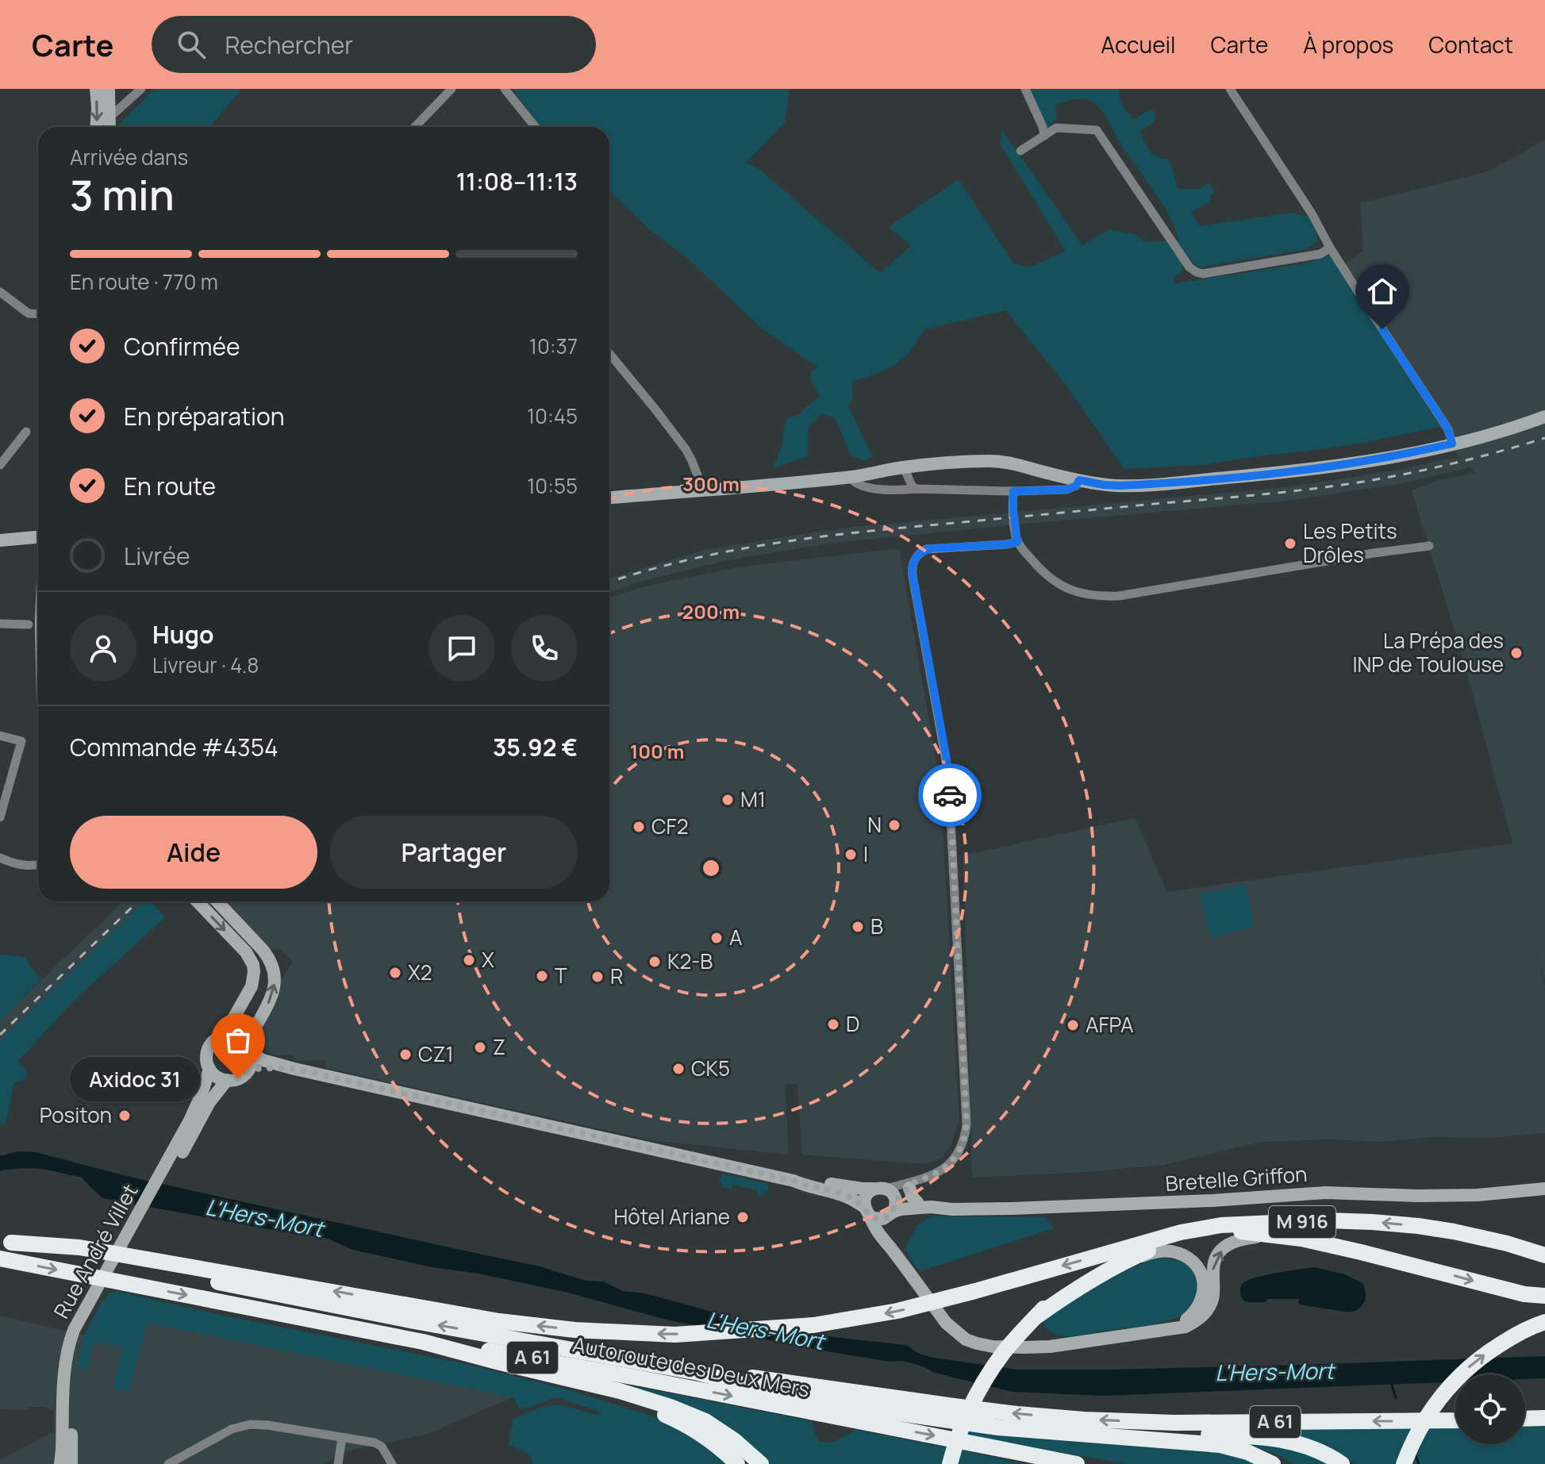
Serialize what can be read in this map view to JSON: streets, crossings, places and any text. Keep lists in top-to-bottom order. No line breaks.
{"streets":{"highway":["M 916","A 61","Autoroute des Deux Mers"],"main road":["Bretelle Griffon","Rue André Villet"]},"crossings":[["A 61","Autoroute des Deux Mers"]],"water":["L'Hers-Mort"],"places":["Les Petits Drôles","La Prépa des INP de Toulouse","M1","N","CF2","I","B","A","X","K2-B","X2","T","R","D","AFPA","Z","CZ1","CK5","Axidoc 31","Positon","Hôtel Ariane"],"page":{"header":"Carte","search":"Rechercher","nav":["Accueil","Carte","À propos","Contact"],"heading":["3 min","Arrivée dans","11:08–11:13"],"panel":["Hugo","Livreur · 4.8","Commande #4354","35.92 €"],"bar":"En route · 770 m","list":[["Confirmée","10:37"],["En préparation","10:45"],["En route","10:55"],"Livrée"],"buttons":["Aide","Partager"],"bubble":"Axidoc 31"},"rings":["300 m","200 m","100 m"]}
